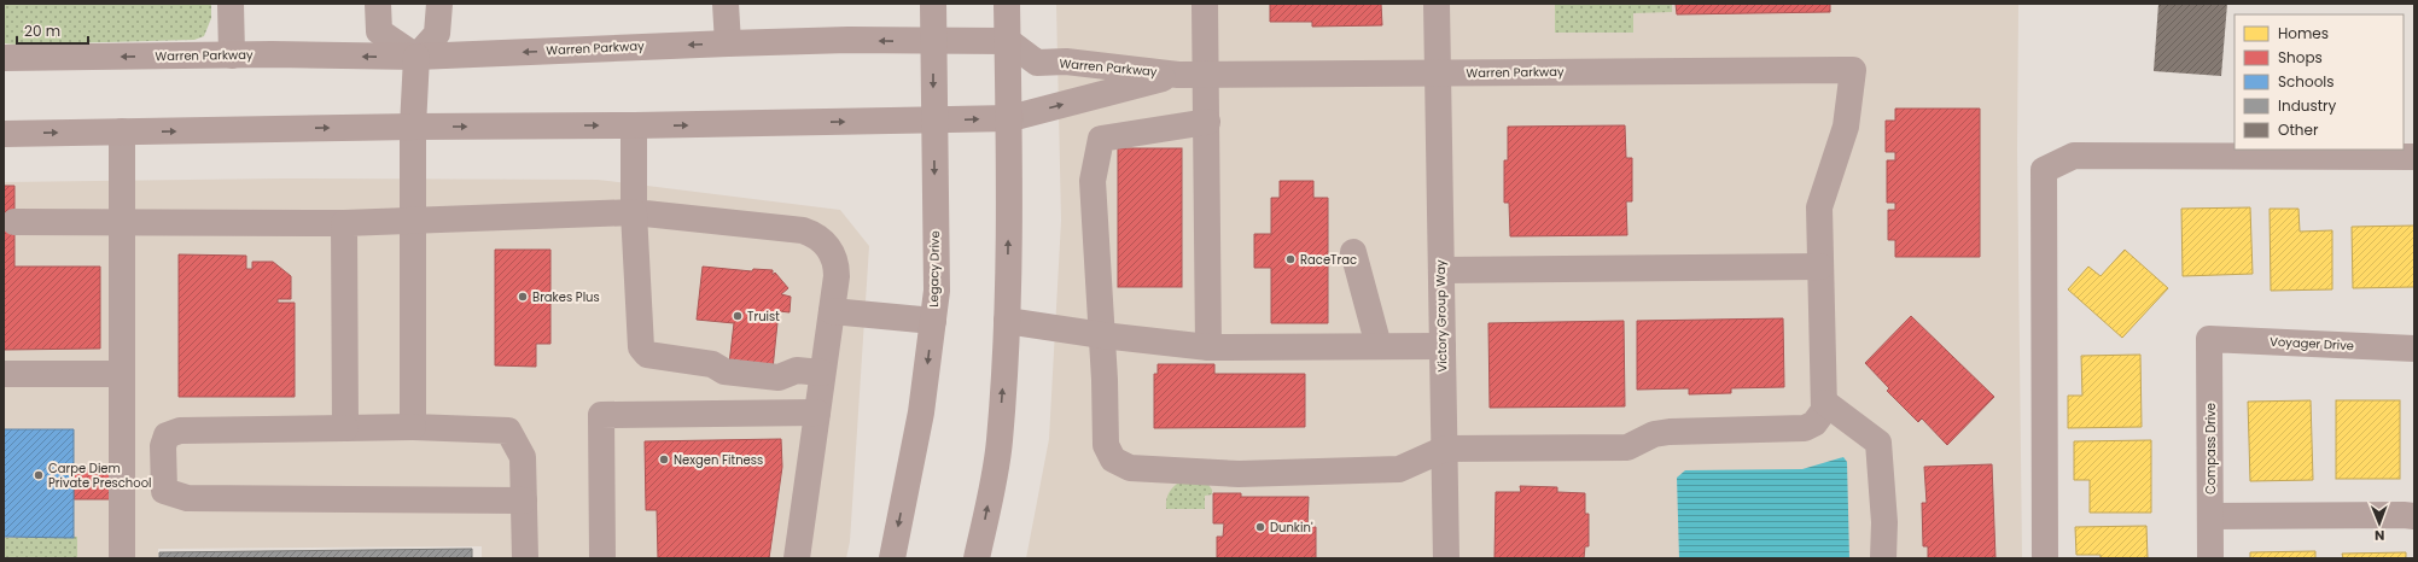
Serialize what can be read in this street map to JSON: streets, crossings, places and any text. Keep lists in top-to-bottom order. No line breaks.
{"streets":{"main road":["Warren Parkway","Legacy Drive"],"street":["Victory Group Way","Voyager Drive","Compass Drive"]},"crossings":[["Warren Parkway","Legacy Drive"],["Warren Parkway","Victory Group Way"],["Voyager Drive","Compass Drive"]],"places":["RaceTrac","Brakes Plus","Truist","Nexgen Fitness","Carpe Diem Private Preschool","Dunkin'"],"legend":["Homes","Shops","Schools","Industry","Other"],"scale_bar":"20 m","north":"bottom"}
